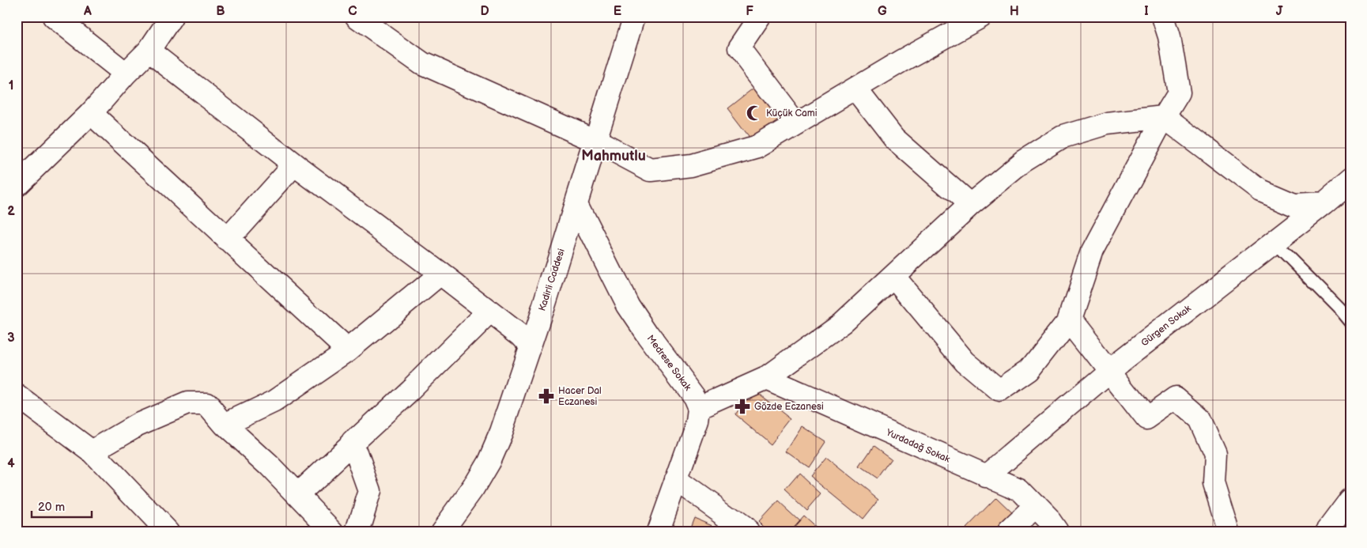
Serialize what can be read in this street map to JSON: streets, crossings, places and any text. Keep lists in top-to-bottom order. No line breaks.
{"streets":{"street":["Kadirli Caddesi","Gürgen Sokak","Medrese Sokak","Yurdadağ Sokak"]},"crossings":[["Kadirli Caddesi","Medrese Sokak"],["Gürgen Sokak","Yurdadağ Sokak"]],"districts":["Mahmutlu"],"places":{"mosque":["Küçük Cami"],"pharmacy":["Hacer Dal Eczanesi","Gözde Eczanesi"]},"scale_bar":"20 m","grid":{"columns":["A","B","C","D","E","F","G","H","I","J"],"rows":["1","2","3","4"]}}
